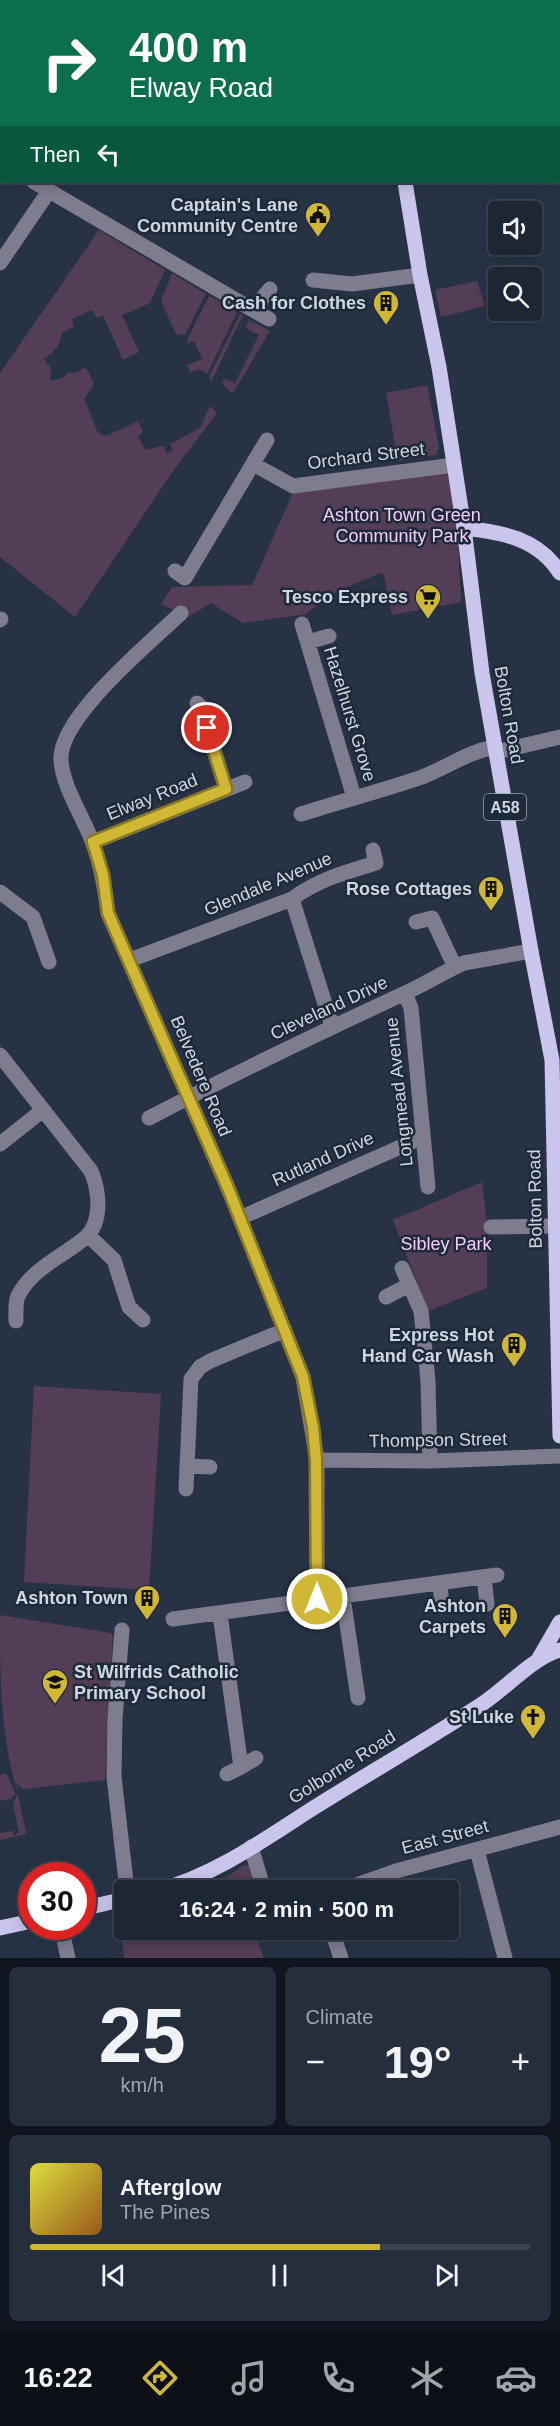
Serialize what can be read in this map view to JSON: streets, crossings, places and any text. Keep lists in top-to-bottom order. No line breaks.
{"streets":{"main road":["Bolton Road","A58","Golborne Road"],"street":["Orchard Street","Hazelhurst Grove","Elway Road","Glendale Avenue","Cleveland Drive","Belvedere Road","Longmead Avenue","Rutland Drive","Thompson Street","East Street"]},"crossings":[["Orchard Street","Bolton Road"],["Hazelhurst Grove","Bolton Road"],["Bolton Road","Cleveland Drive"],["Elway Road","Belvedere Road"],["Glendale Avenue","Belvedere Road"],["Cleveland Drive","Belvedere Road"],["Cleveland Drive","Longmead Avenue"],["Belvedere Road","Rutland Drive"],["Belvedere Road","Thompson Street"],["Longmead Avenue","Rutland Drive"]],"parks":["Ashton Town Green Community Park","Sibley Park"],"places":{"public building":["Captain's Lane Community Centre"],"building":["Cash for Clothes","Rose Cottages","Express Hot Hand Car Wash","Ashton Town","Ashton Carpets"],"supermarket":["Tesco Express"],"school or university":["St Wilfrids Catholic Primary School"],"church":["St Luke"]},"page":{"turn":["400 m","Elway Road"],"then":"Then","limit":"30","trip":"16:24 · 2 min · 500 m","tile":[["25","km/h"],"Climate"],"heat":["−","19°","+"],"song":["Afterglow","The Pines"],"tabs":"16:22"}}
